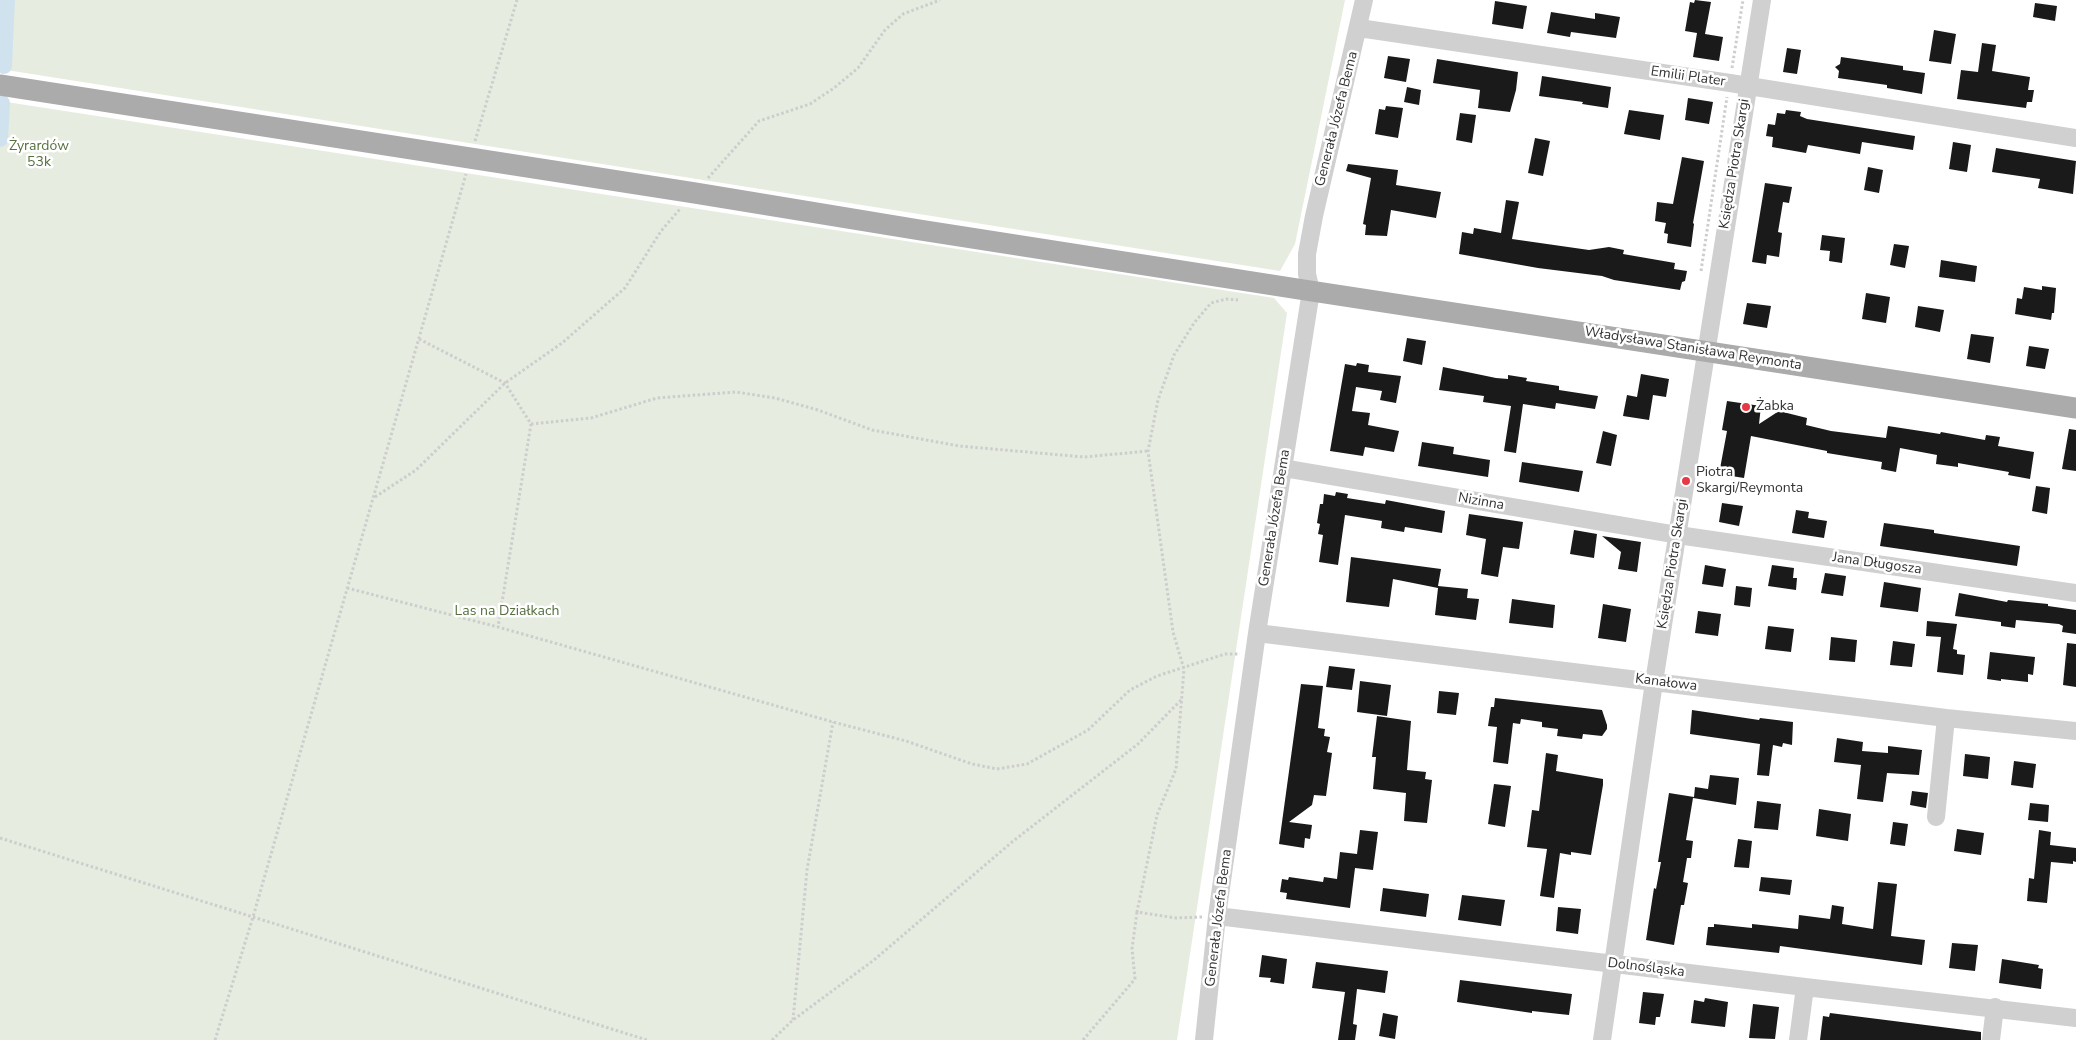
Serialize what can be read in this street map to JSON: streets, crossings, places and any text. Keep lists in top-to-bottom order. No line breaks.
{"streets":{"main road":["Władysława Stanisława Reymonta"],"street":["Emilii Plater","Generała Józefa Bema","Księdza Piotra Skargi","Nizinna","Jana Długosza","Kanałowa","Dolnośląska"]},"crossings":[["Emilii Plater","Generała Józefa Bema"],["Emilii Plater","Księdza Piotra Skargi"],["Generała Józefa Bema","Władysława Stanisława Reymonta"],["Generała Józefa Bema","Nizinna"],["Generała Józefa Bema","Kanałowa"],["Generała Józefa Bema","Dolnośląska"],["Księdza Piotra Skargi","Władysława Stanisława Reymonta"],["Księdza Piotra Skargi","Nizinna"],["Księdza Piotra Skargi","Jana Długosza"],["Księdza Piotra Skargi","Kanałowa"],["Księdza Piotra Skargi","Dolnośląska"],["Nizinna","Jana Długosza"]],"parks":["Żyrardów 53k","Las na Działkach"],"places":["Żabka","Piotra Skargi/Reymonta"]}
